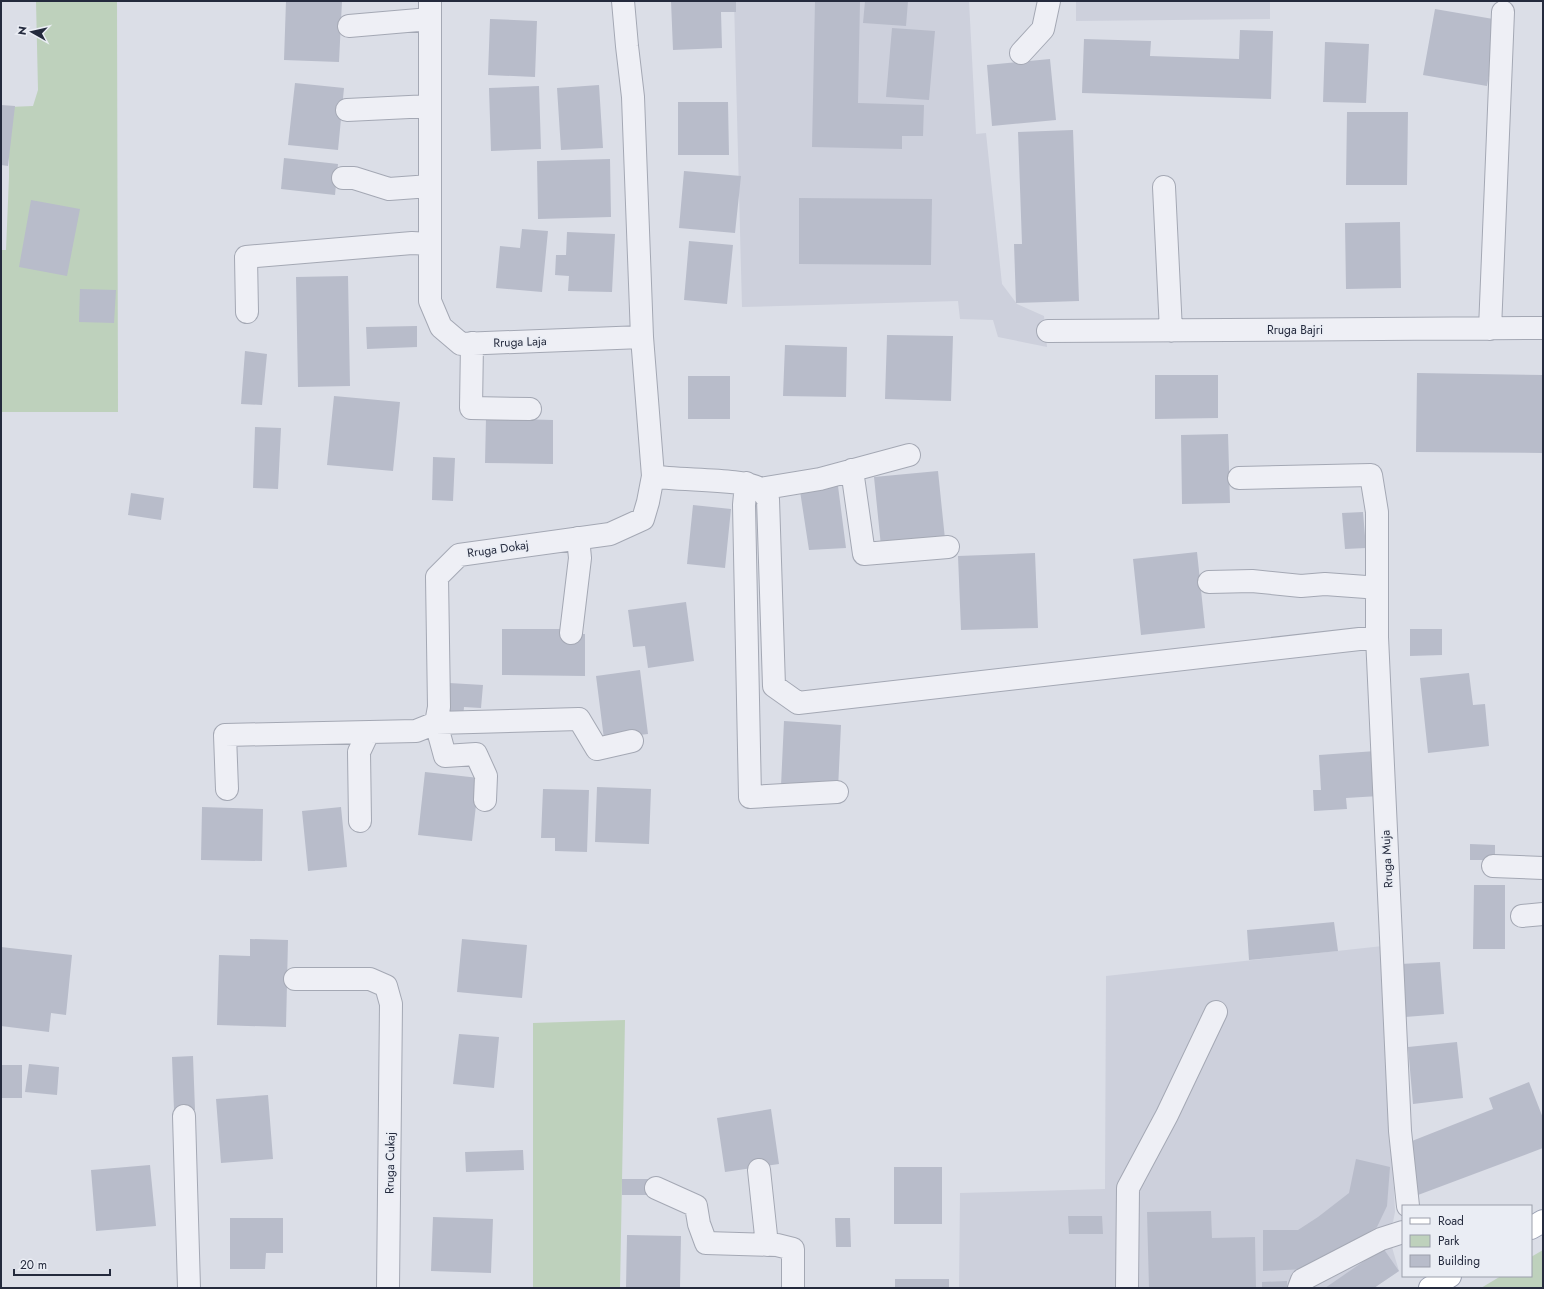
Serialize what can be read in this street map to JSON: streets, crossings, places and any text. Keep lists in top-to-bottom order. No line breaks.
{"streets":{"street":["Rruga Bajri","Rruga Laja","Rruga Dokaj","Rruga Muja","Rruga Cukaj"]},"crossings":[["Rruga Laja","Rruga Dokaj"]],"legend":["Road","Park","Building"],"scale_bar":"20 m","north":"left"}
